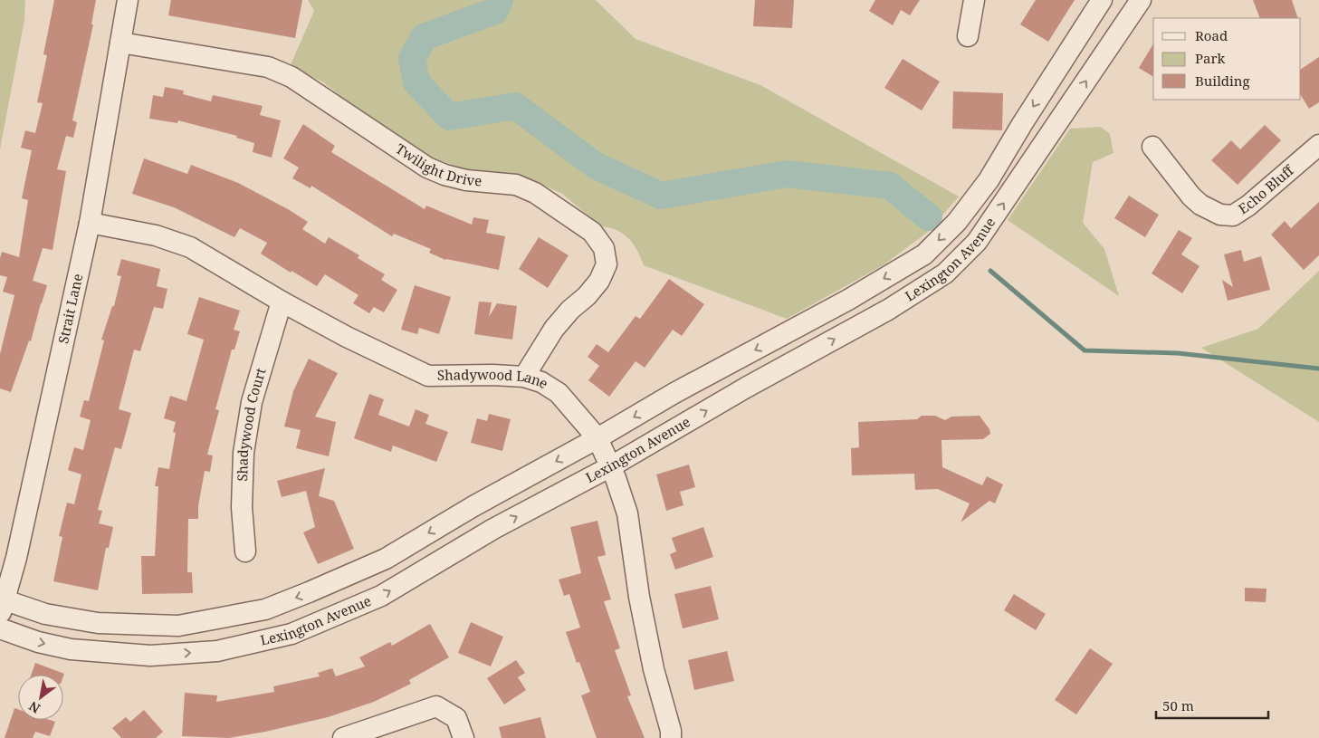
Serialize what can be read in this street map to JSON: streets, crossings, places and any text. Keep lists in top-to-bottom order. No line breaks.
{"streets":{"street":["Twilight Drive","Echo Bluff","Lexington Avenue","Strait Lane","Shadywood Lane","Shadywood Court"]},"crossings":[["Twilight Drive","Strait Lane"],["Twilight Drive","Shadywood Lane"],["Lexington Avenue","Strait Lane"],["Lexington Avenue","Shadywood Lane"],["Strait Lane","Shadywood Lane"],["Shadywood Lane","Shadywood Court"]],"legend":["Road","Park","Building"],"scale_bar":"50 m","north":"bottom left"}
